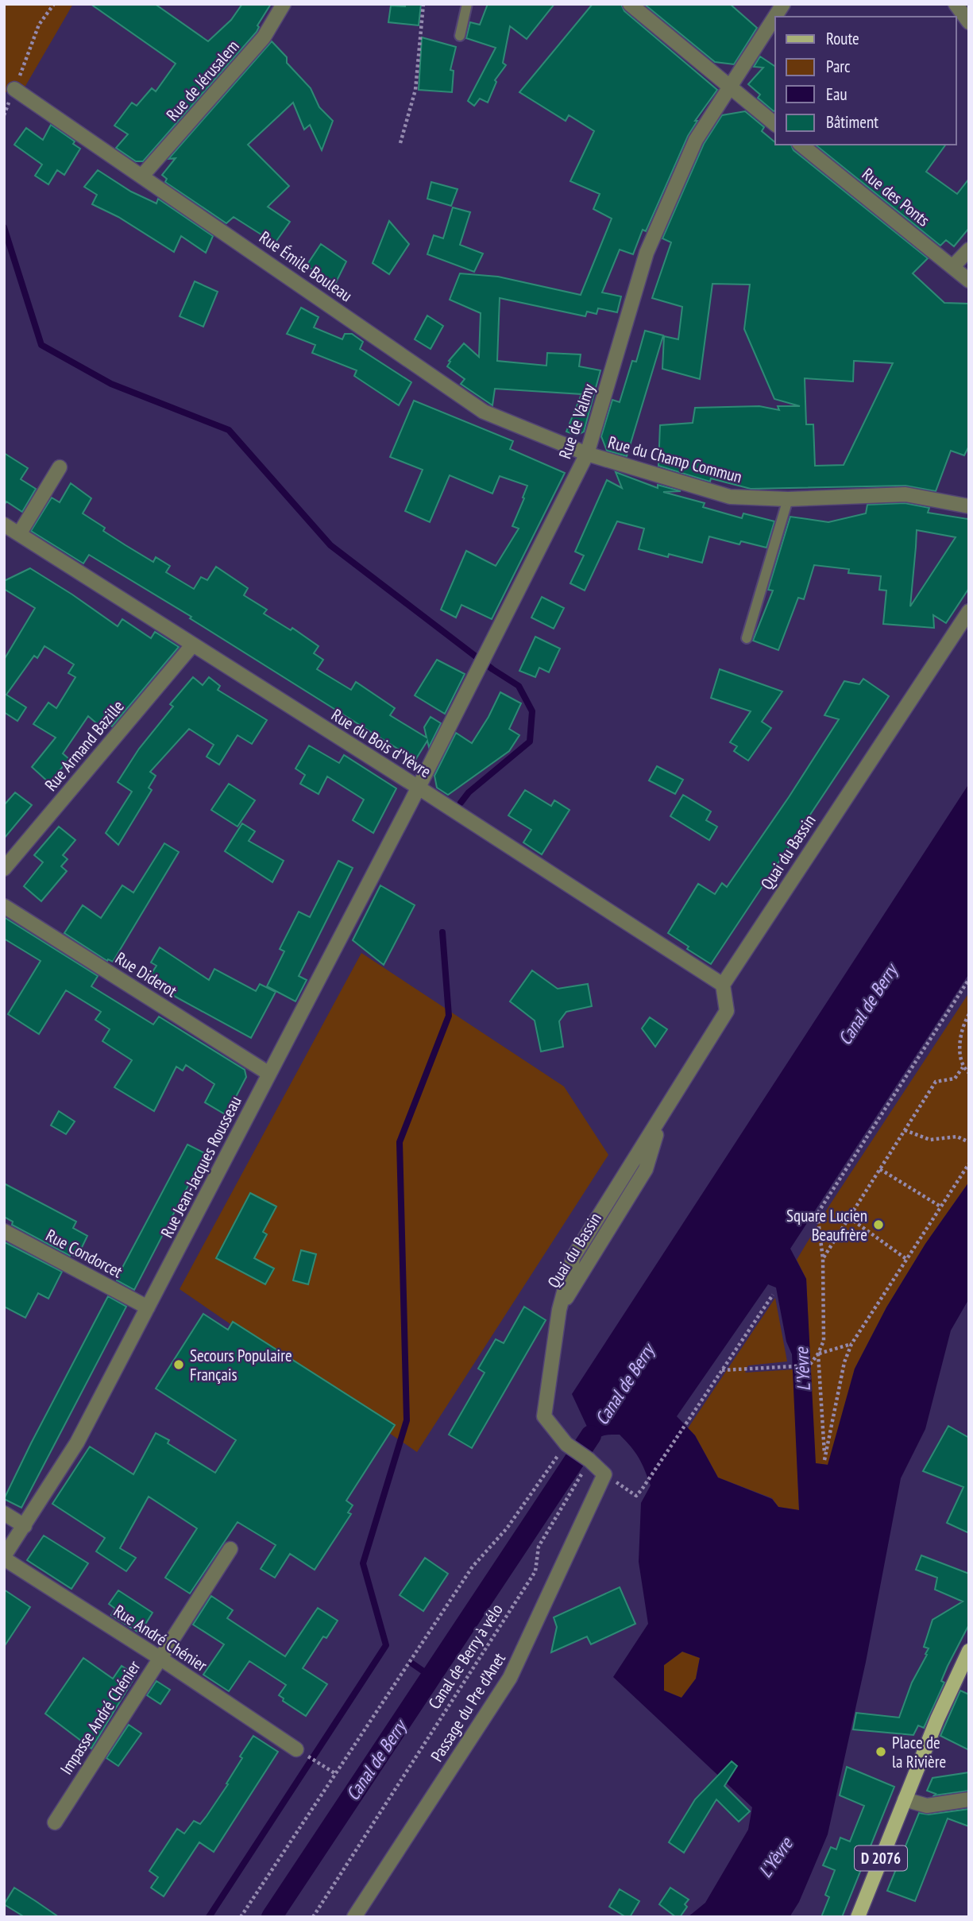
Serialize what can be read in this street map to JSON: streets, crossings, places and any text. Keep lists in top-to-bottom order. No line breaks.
{"streets":{"main road":["D 2076"],"street":["Rue de Jérusalem","Rue des Ponts","Rue Émile Bouleau","Rue de Valmy","Rue du Champ Commun","Rue du Bois d'Yèvre","Rue Armand Bazille","Quai du Bassin","Rue Diderot","Rue Jean-Jacques Rousseau","Rue Condorcet","Rue André Chénier","Passage du Pre d’Anet","Impasse André Chénier"],"path":["Canal de Berry à vélo"]},"crossings":[["Rue de Jérusalem","Rue Émile Bouleau"],["Rue Émile Bouleau","Rue de Valmy"],["Rue Émile Bouleau","Rue du Champ Commun"],["Rue de Valmy","Rue du Champ Commun"],["Rue de Valmy","Rue du Bois d'Yèvre"],["Rue de Valmy","Rue Jean-Jacques Rousseau"],["Rue du Bois d'Yèvre","Rue Armand Bazille"],["Rue du Bois d'Yèvre","Quai du Bassin"],["Rue du Bois d'Yèvre","Rue Jean-Jacques Rousseau"],["Quai du Bassin","Canal de Berry à vélo"],["Quai du Bassin","Passage du Pre d’Anet"],["Rue Diderot","Rue Jean-Jacques Rousseau"],["Rue Jean-Jacques Rousseau","Rue Condorcet"],["Rue Jean-Jacques Rousseau","Rue André Chénier"],["Rue André Chénier","Impasse André Chénier"]],"water":["Canal de Berry","L'Yèvre"],"places":["Square Lucien Beaufrère","Secours Populaire Français","Place de la Rivière"],"legend":["Route","Parc","Eau","Bâtiment"]}
